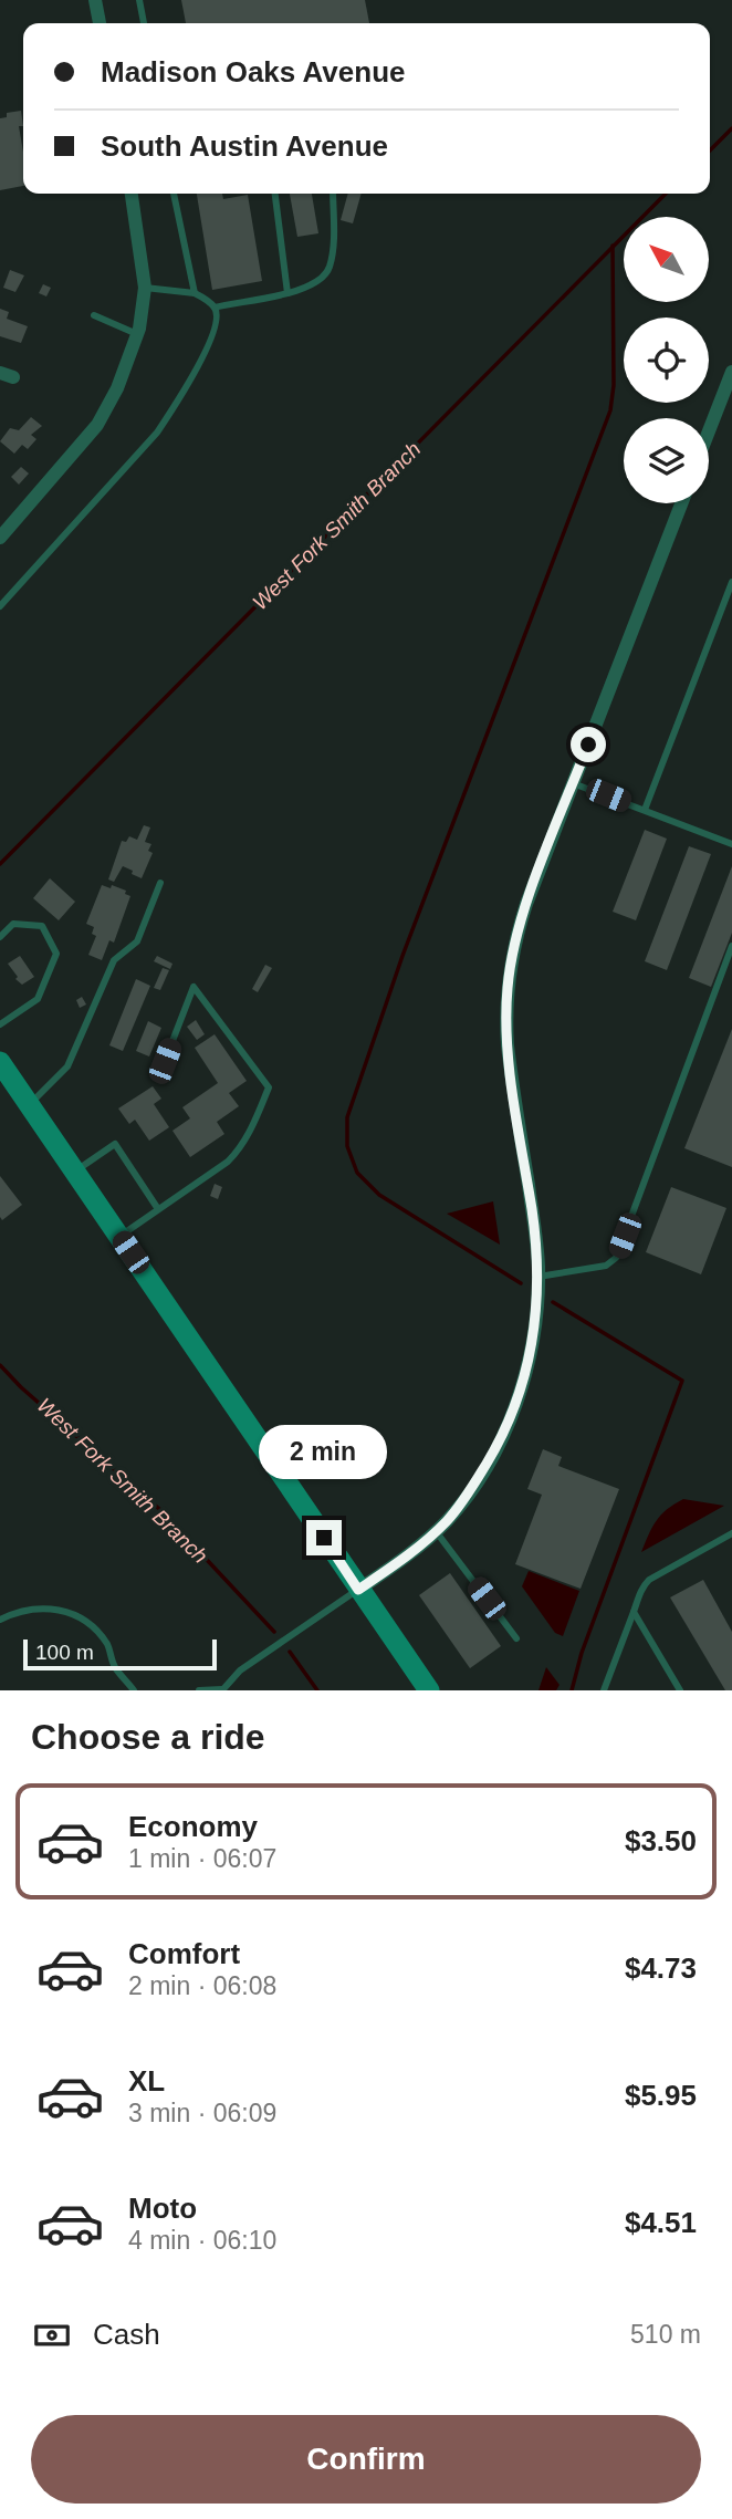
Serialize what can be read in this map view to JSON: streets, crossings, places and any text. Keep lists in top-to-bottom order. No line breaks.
{"water":["West Fork Smith Branch"],"scale_bar":"100 m","north":"top left","page":{"banner":["Madison Oaks Avenue","South Austin Avenue"],"bubble":"2 min","scale":"100 m","heading":"Choose a ride","list":[{"name":"Economy","note":"1 min · 06:07","value":"$3.50"},{"name":"Comfort","note":"2 min · 06:08","value":"$4.73"},{"name":"XL","note":"3 min · 06:09","value":"$5.95"},{"name":"Moto","note":"4 min · 06:10","value":"$4.51"}],"pay":["Cash","510 m"],"buttons":"Confirm"}}
